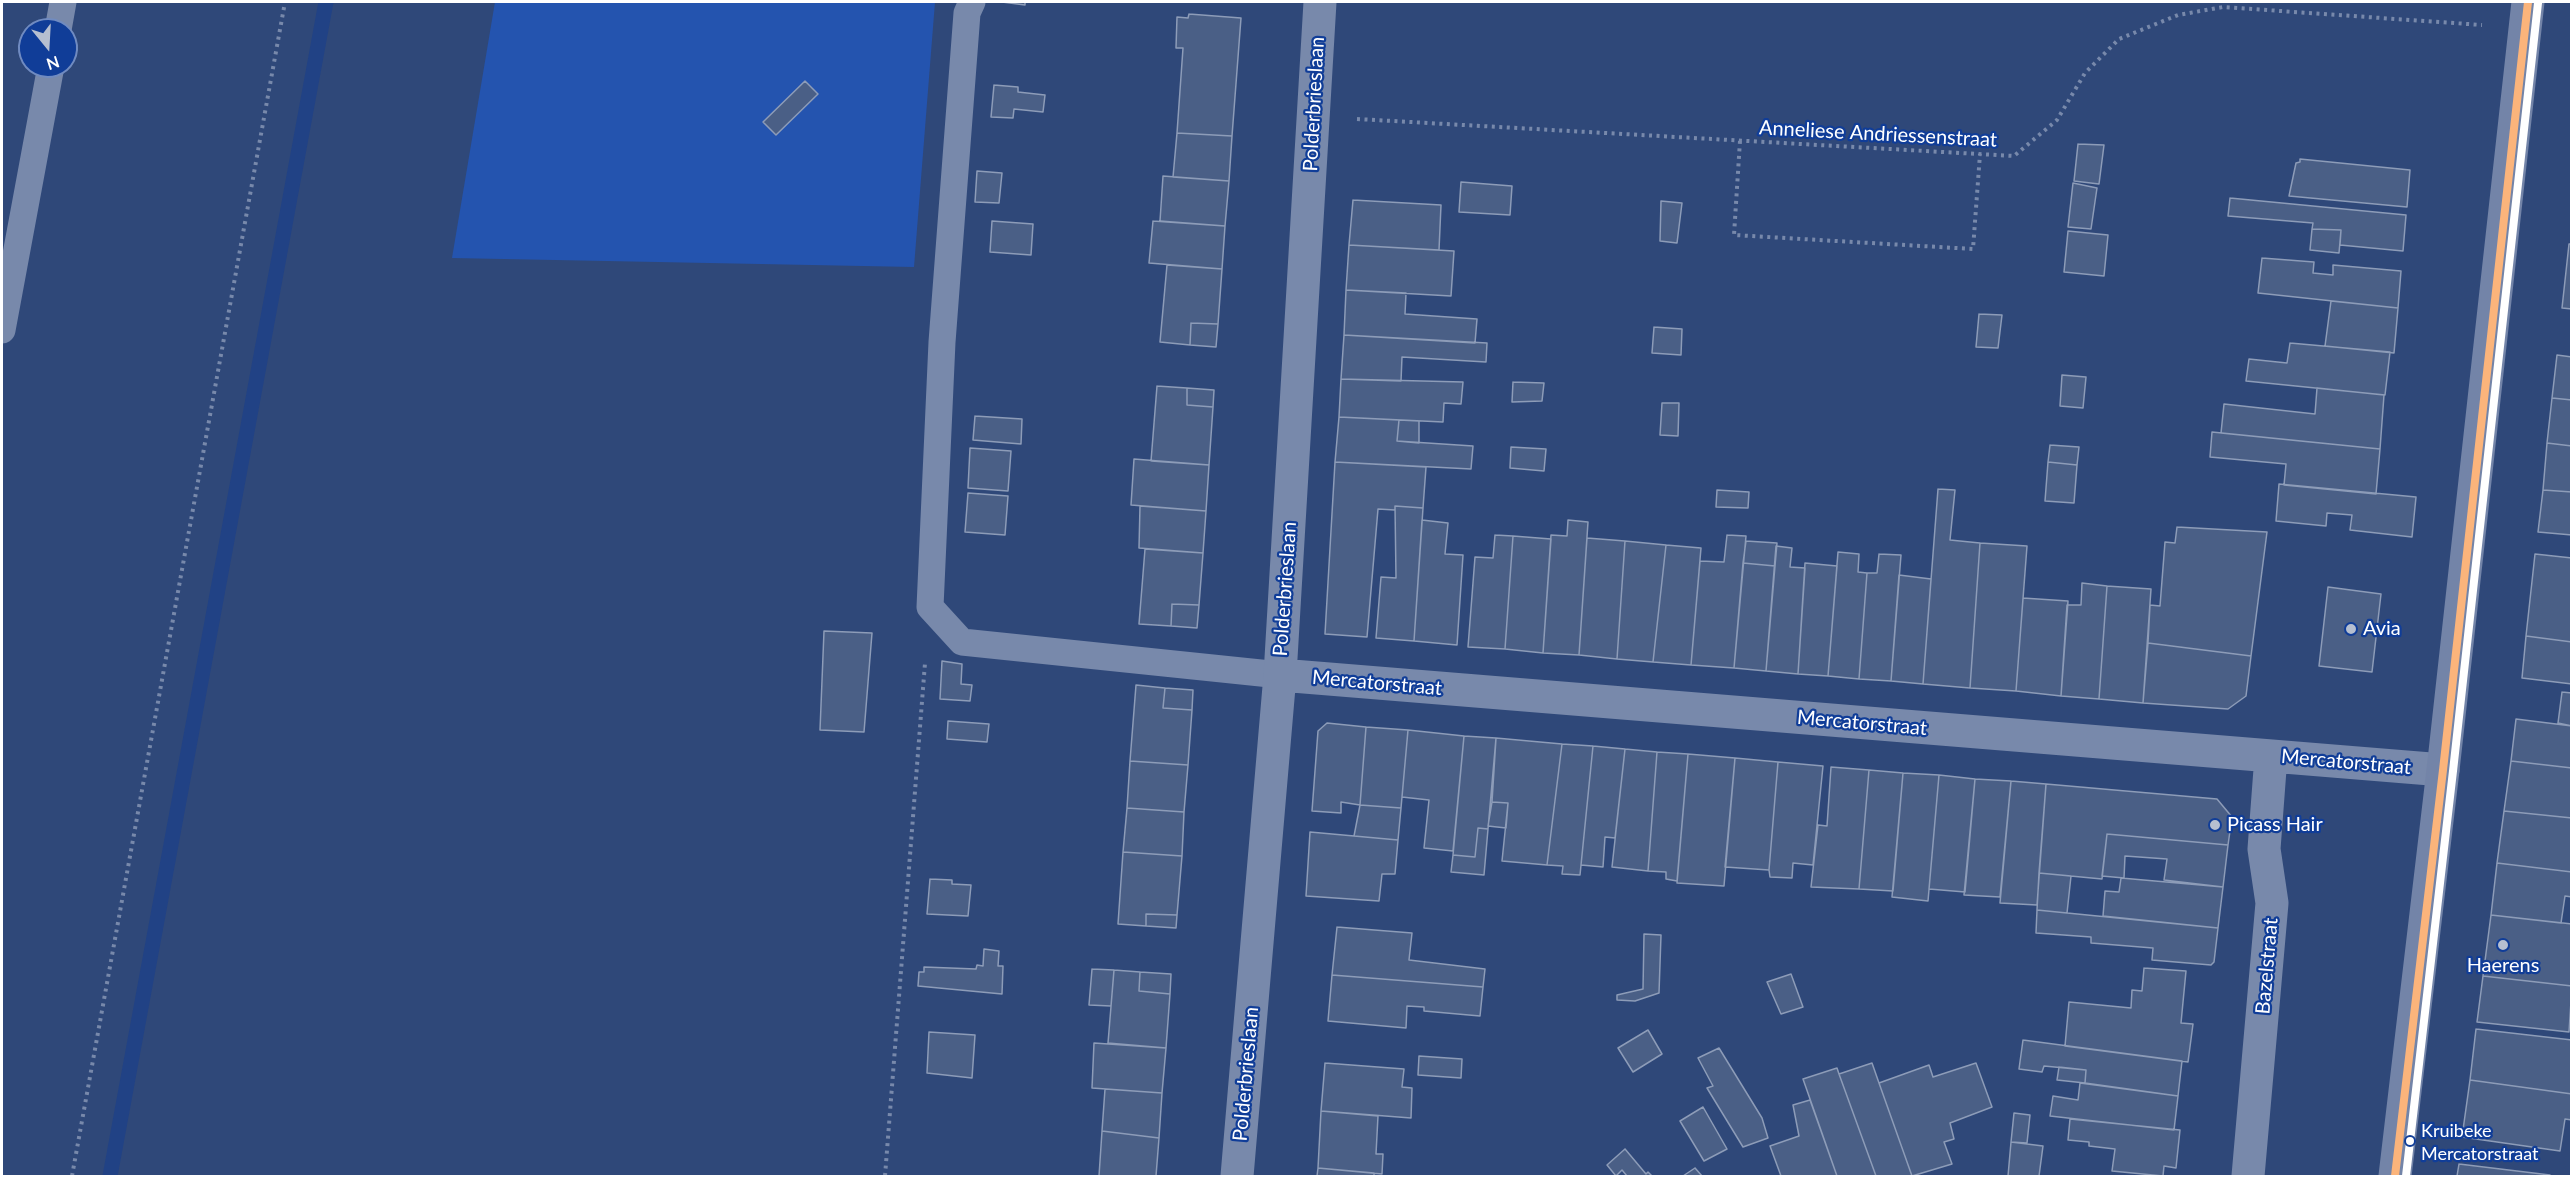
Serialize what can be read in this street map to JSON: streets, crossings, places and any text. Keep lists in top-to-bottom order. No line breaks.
{"streets":{"street":["Polderbrieslaan","Mercatorstraat","Bazelstraat"],"path":["Anneliese Andriessenstraat"]},"crossings":[["Polderbrieslaan","Anneliese Andriessenstraat"],["Polderbrieslaan","Mercatorstraat"],["Mercatorstraat","Bazelstraat"]],"places":["Avia","Picass Hair","Haerens","Kruibeke Mercatorstraat"],"north":"bottom"}
